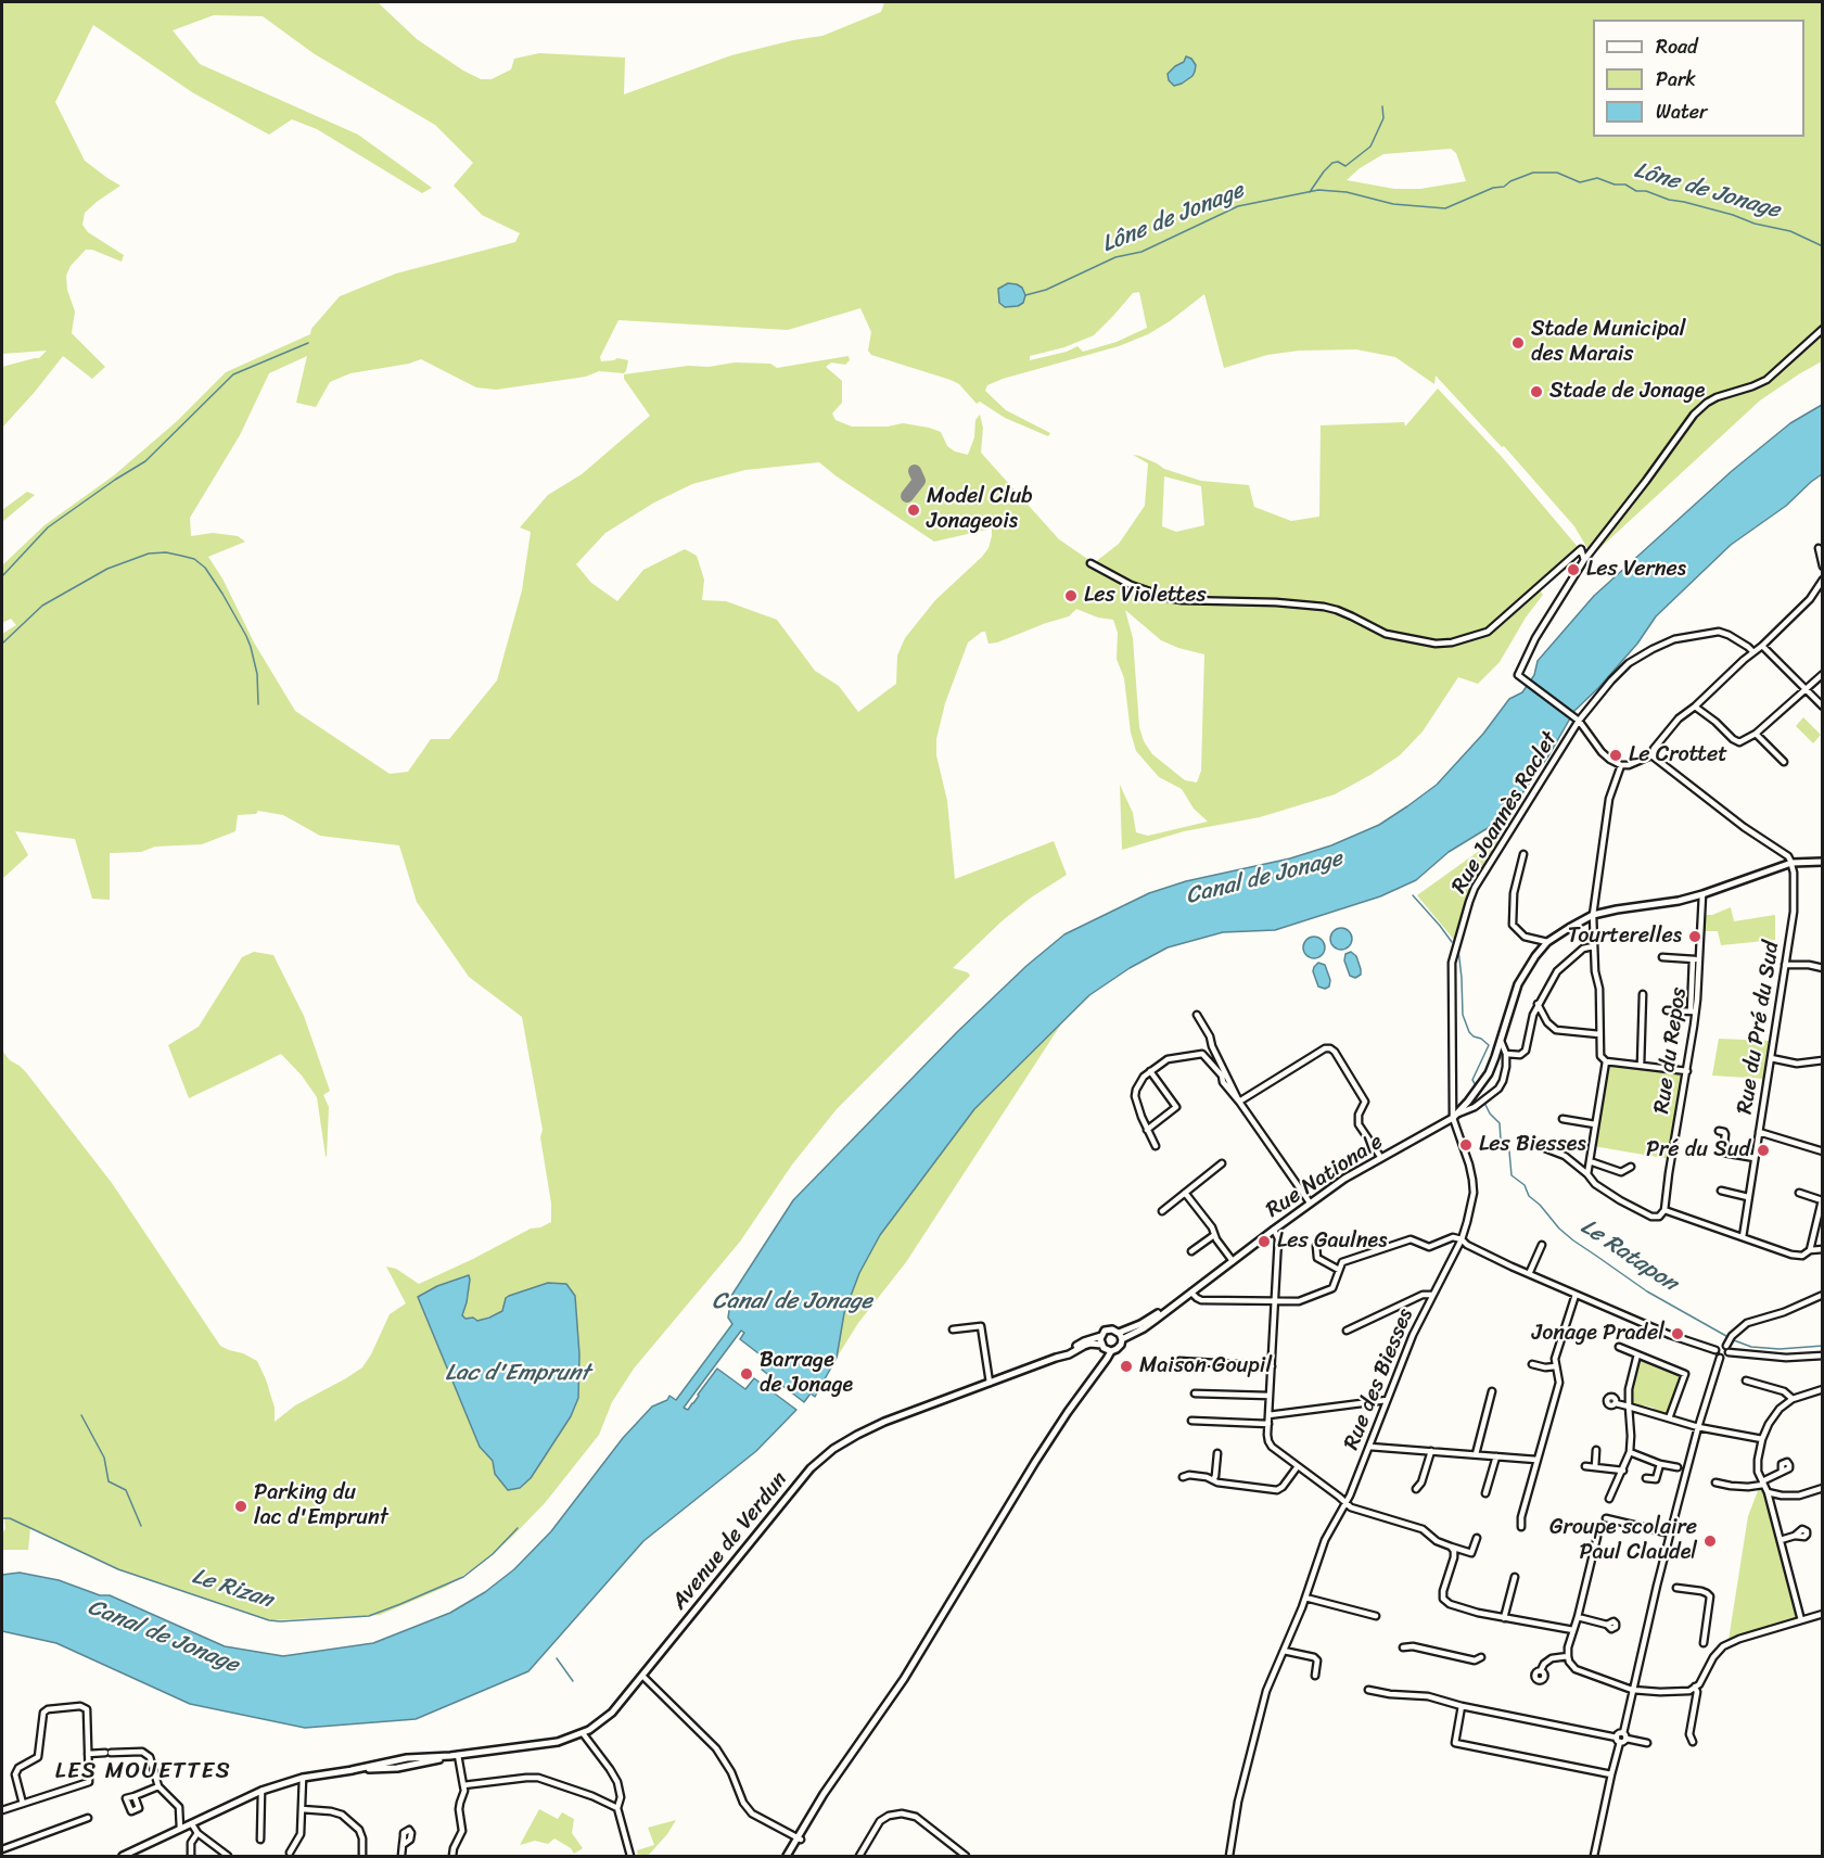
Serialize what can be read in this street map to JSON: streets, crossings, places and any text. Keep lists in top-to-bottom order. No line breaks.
{"streets":{"main road":["Rue Nationale","Avenue de Verdun"],"street":["Rue Joannès Raclet","Rue du Pré du Sud","Rue du Repos","Rue des Biesses"]},"crossings":[["Rue Joannès Raclet","Rue Nationale"],["Rue Joannès Raclet","Rue des Biesses"],["Rue du Pré du Sud","Rue Nationale"],["Rue du Repos","Rue Nationale"],["Rue Nationale","Rue des Biesses"],["Rue Nationale","Avenue de Verdun"]],"districts":["LES MOUETTES"],"water":["Lône de Jonage","Canal de Jonage","Le Ratapon","Lac d'Emprunt","Le Rizan"],"places":["Stade Municipal des Marais","Stade de Jonage","Model Club Jonageois","Les Vernes","Les Violettes","Le Crottet","Tourterelles","Les Biesses","Pré du Sud","Les Gaulnes","Jonage Pradel","Maison Goupil","Barrage de Jonage","Parking du lac d'Emprunt","Groupe scolaire Paul Claudel"],"legend":["Road","Park","Water"]}
